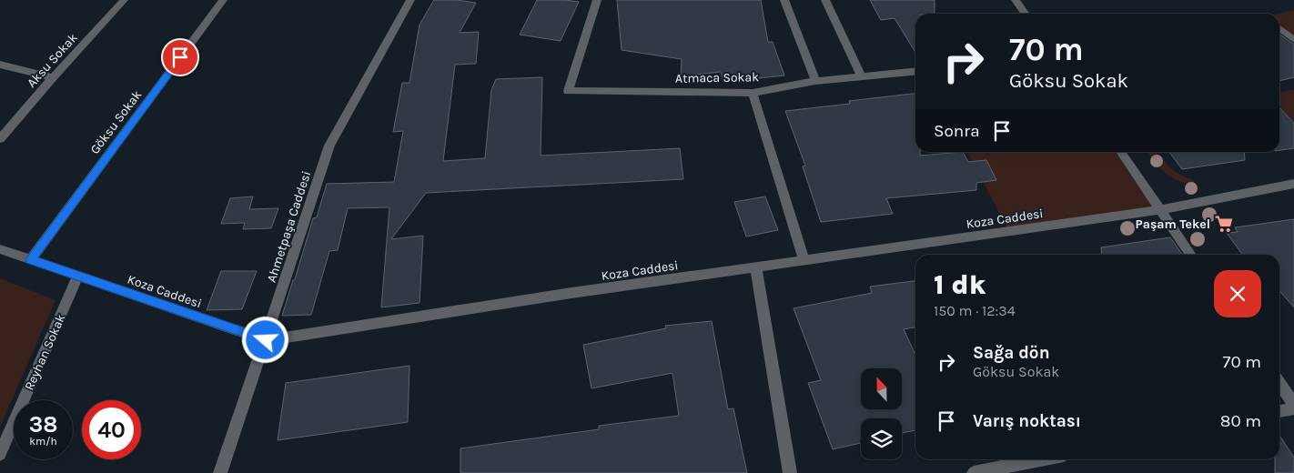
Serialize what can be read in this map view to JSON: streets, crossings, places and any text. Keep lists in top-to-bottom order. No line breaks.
{"streets":{"street":["Aksu Sokak","Atmaca Sokak","Göksu Sokak","Koza Caddesi","Ahmetpaşa Caddesi","Reyhan Sokak"]},"crossings":[["Göksu Sokak","Koza Caddesi"],["Koza Caddesi","Ahmetpaşa Caddesi"],["Koza Caddesi","Reyhan Sokak"]],"places":{"supermarket":["Paşam Tekel"]},"north":"top","page":{"turn":["70 m","Göksu Sokak"],"then":"Sonra","heading":["1 dk","150 m · 12:34"],"list":[{"name":"Sağa dön","note":"Göksu Sokak","value":"70 m"},{"name":"Varış noktası","value":"80 m"}],"speed":"38 km/h","limit":"40"}}
